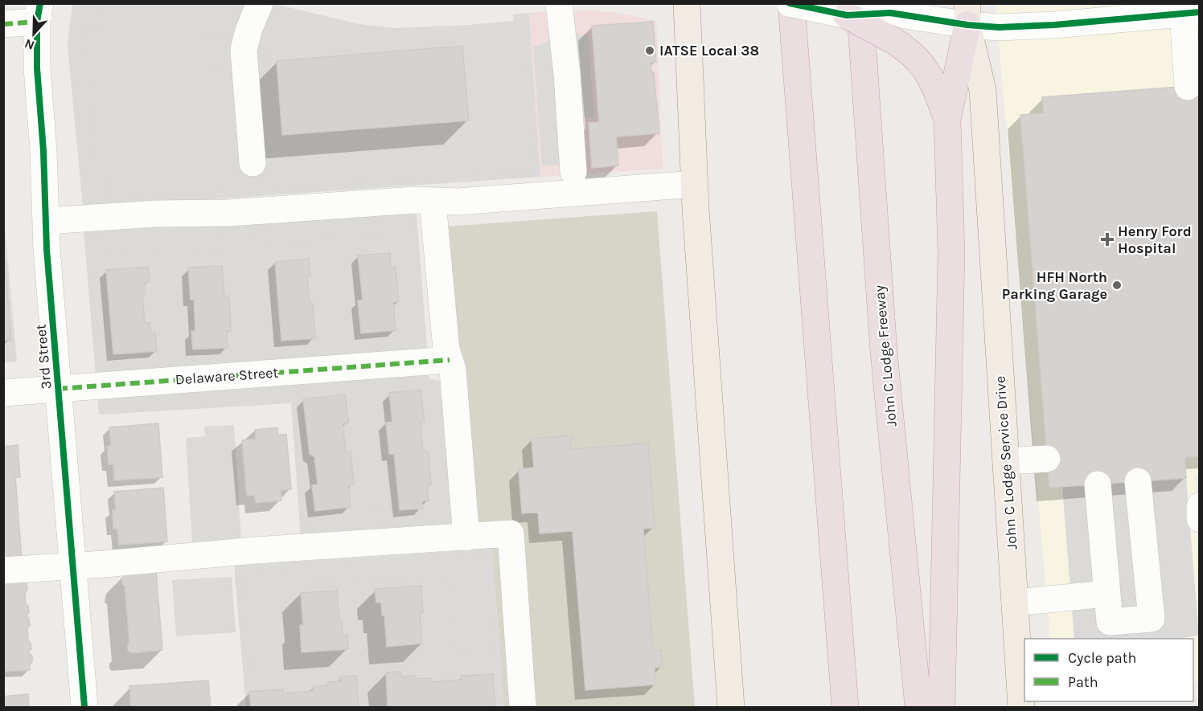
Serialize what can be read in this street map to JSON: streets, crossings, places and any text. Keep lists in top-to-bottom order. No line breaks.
{"streets":{"highway":["John C Lodge Freeway"],"main road":["John C Lodge Service Drive"],"street":["3rd Street","Delaware Street"]},"crossings":[["3rd Street","Delaware Street"]],"places":{"other":["IATSE Local 38","HFH North Parking Garage"],"health":["Henry Ford Hospital"]},"legend":["Cycle path","Path"],"north":"bottom"}
